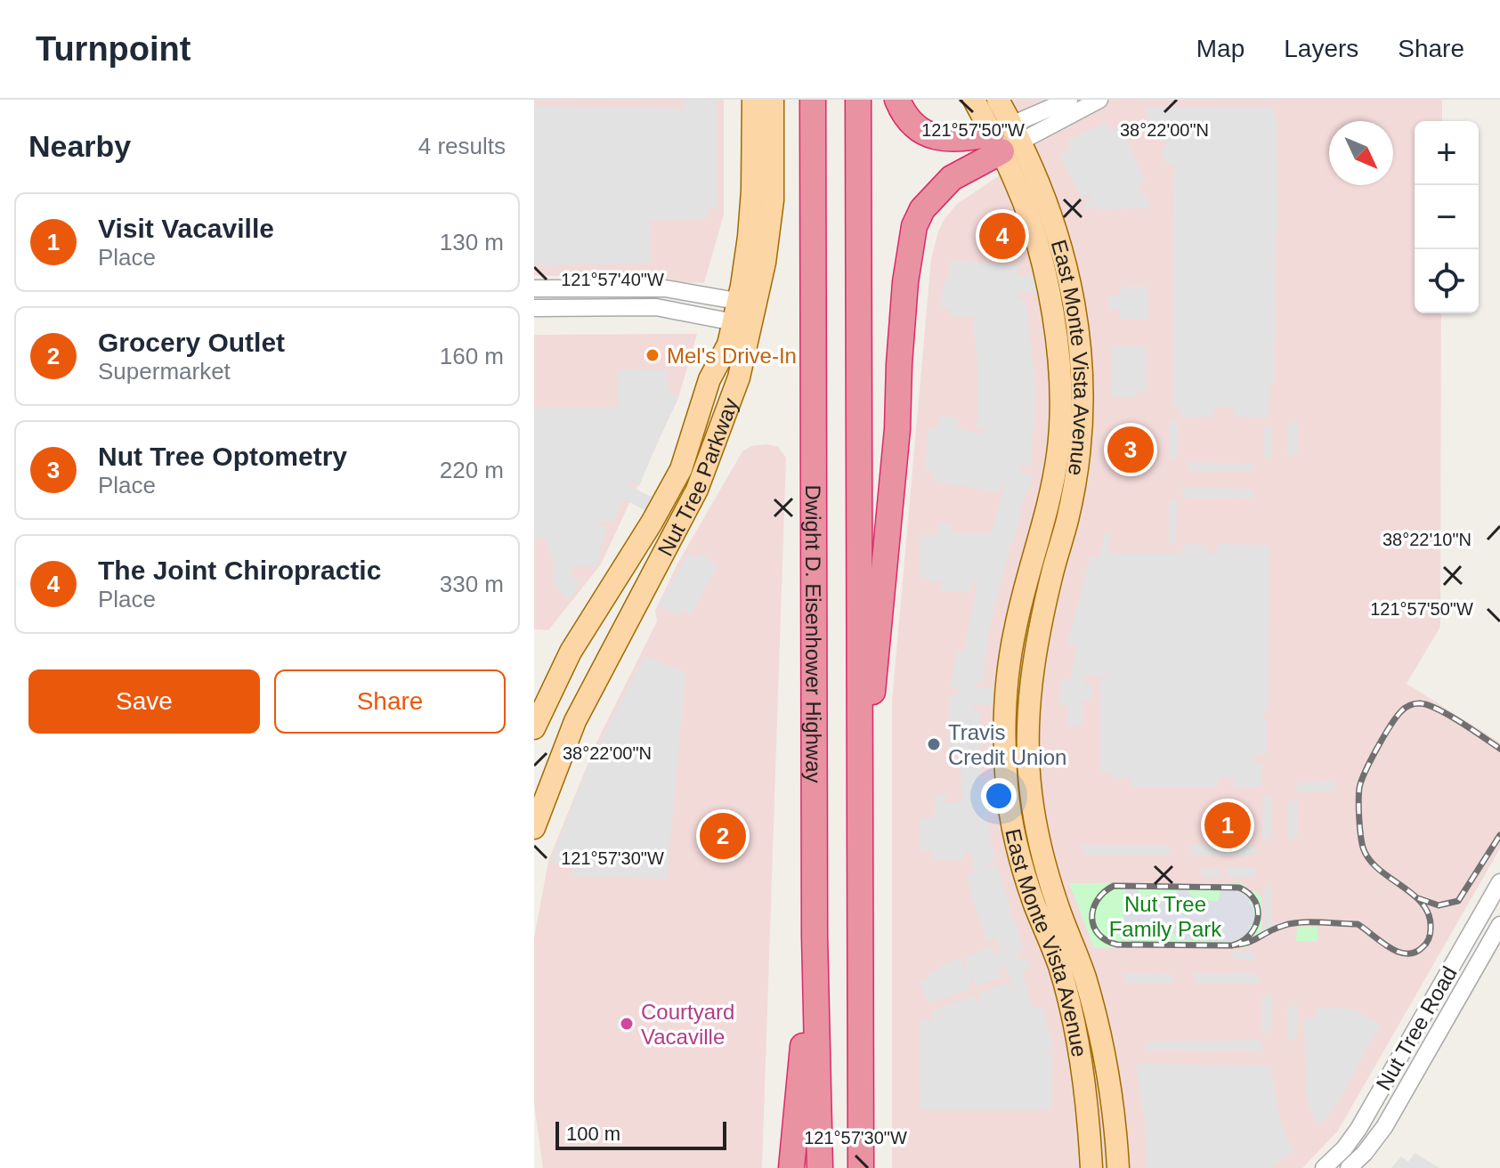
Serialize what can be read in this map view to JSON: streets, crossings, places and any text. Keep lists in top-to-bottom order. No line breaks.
{"streets":{"highway":["Dwight D. Eisenhower Highway"],"main road":["East Monte Vista Avenue","Nut Tree Parkway"],"street":["Nut Tree Road"]},"parks":["Nut Tree Family Park"],"places":["Mel's Drive-In","Travis Credit Union","Courtyard Vacaville"],"scale_bar":"100 m","north":"bottom right","page":{"header":"Turnpoint","nav":["Map","Layers","Share"],"heading":["Nearby","4 results"],"map_buttons":["+","−"],"list":[{"mark":"1","name":"Visit Vacaville","note":"Place","value":"130 m"},{"mark":"2","name":"Grocery Outlet","note":"Supermarket","value":"160 m"},{"mark":"3","name":"Nut Tree Optometry","note":"Place","value":"220 m"},{"mark":"4","name":"The Joint Chiropractic","note":"Place","value":"330 m"}],"pins":["4","3","1","2"],"buttons":["Save","Share"],"scale":"100 m"},"coordinates":["121°57'50\"W","38°22'00\"N","121°57'40\"W","38°22'10\"N","121°57'30\"W"]}
